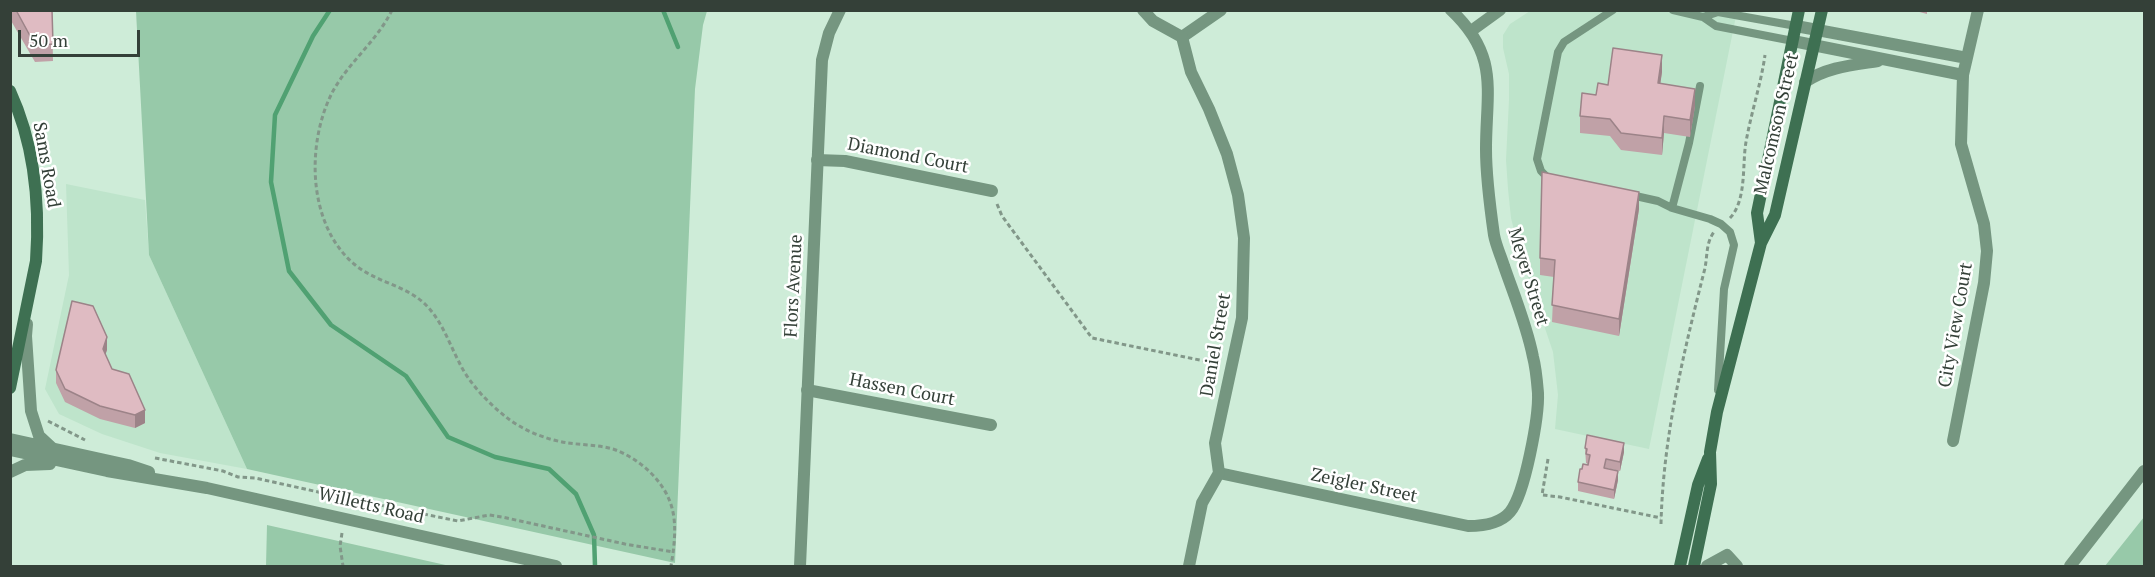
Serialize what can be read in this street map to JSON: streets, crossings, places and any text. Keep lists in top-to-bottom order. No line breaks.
{"streets":{"main road":["Malcomson Street","Sams Road"],"street":["Diamond Court","Meyer Street","Flors Avenue","City View Court","Daniel Street","Hassen Court","Zeigler Street","Willetts Road"]},"crossings":[["Diamond Court","Flors Avenue"],["Meyer Street","Zeigler Street"],["Flors Avenue","Hassen Court"],["Daniel Street","Zeigler Street"]],"scale_bar":"50 m"}
